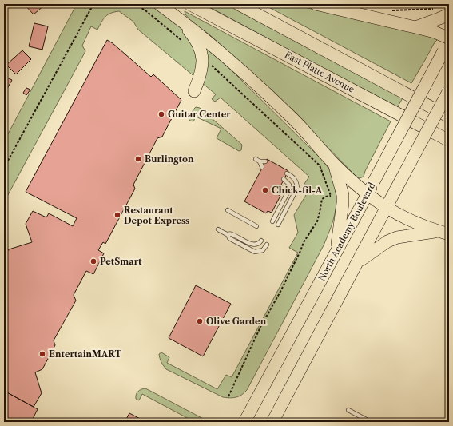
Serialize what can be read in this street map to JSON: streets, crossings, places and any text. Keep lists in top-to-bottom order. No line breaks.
{"streets":{"highway":["East Platte Avenue","North Academy Boulevard"]},"places":["Guitar Center","Burlington","Chick-fil-A","Restaurant Depot Express","PetSmart","Olive Garden","EntertainMART"]}
